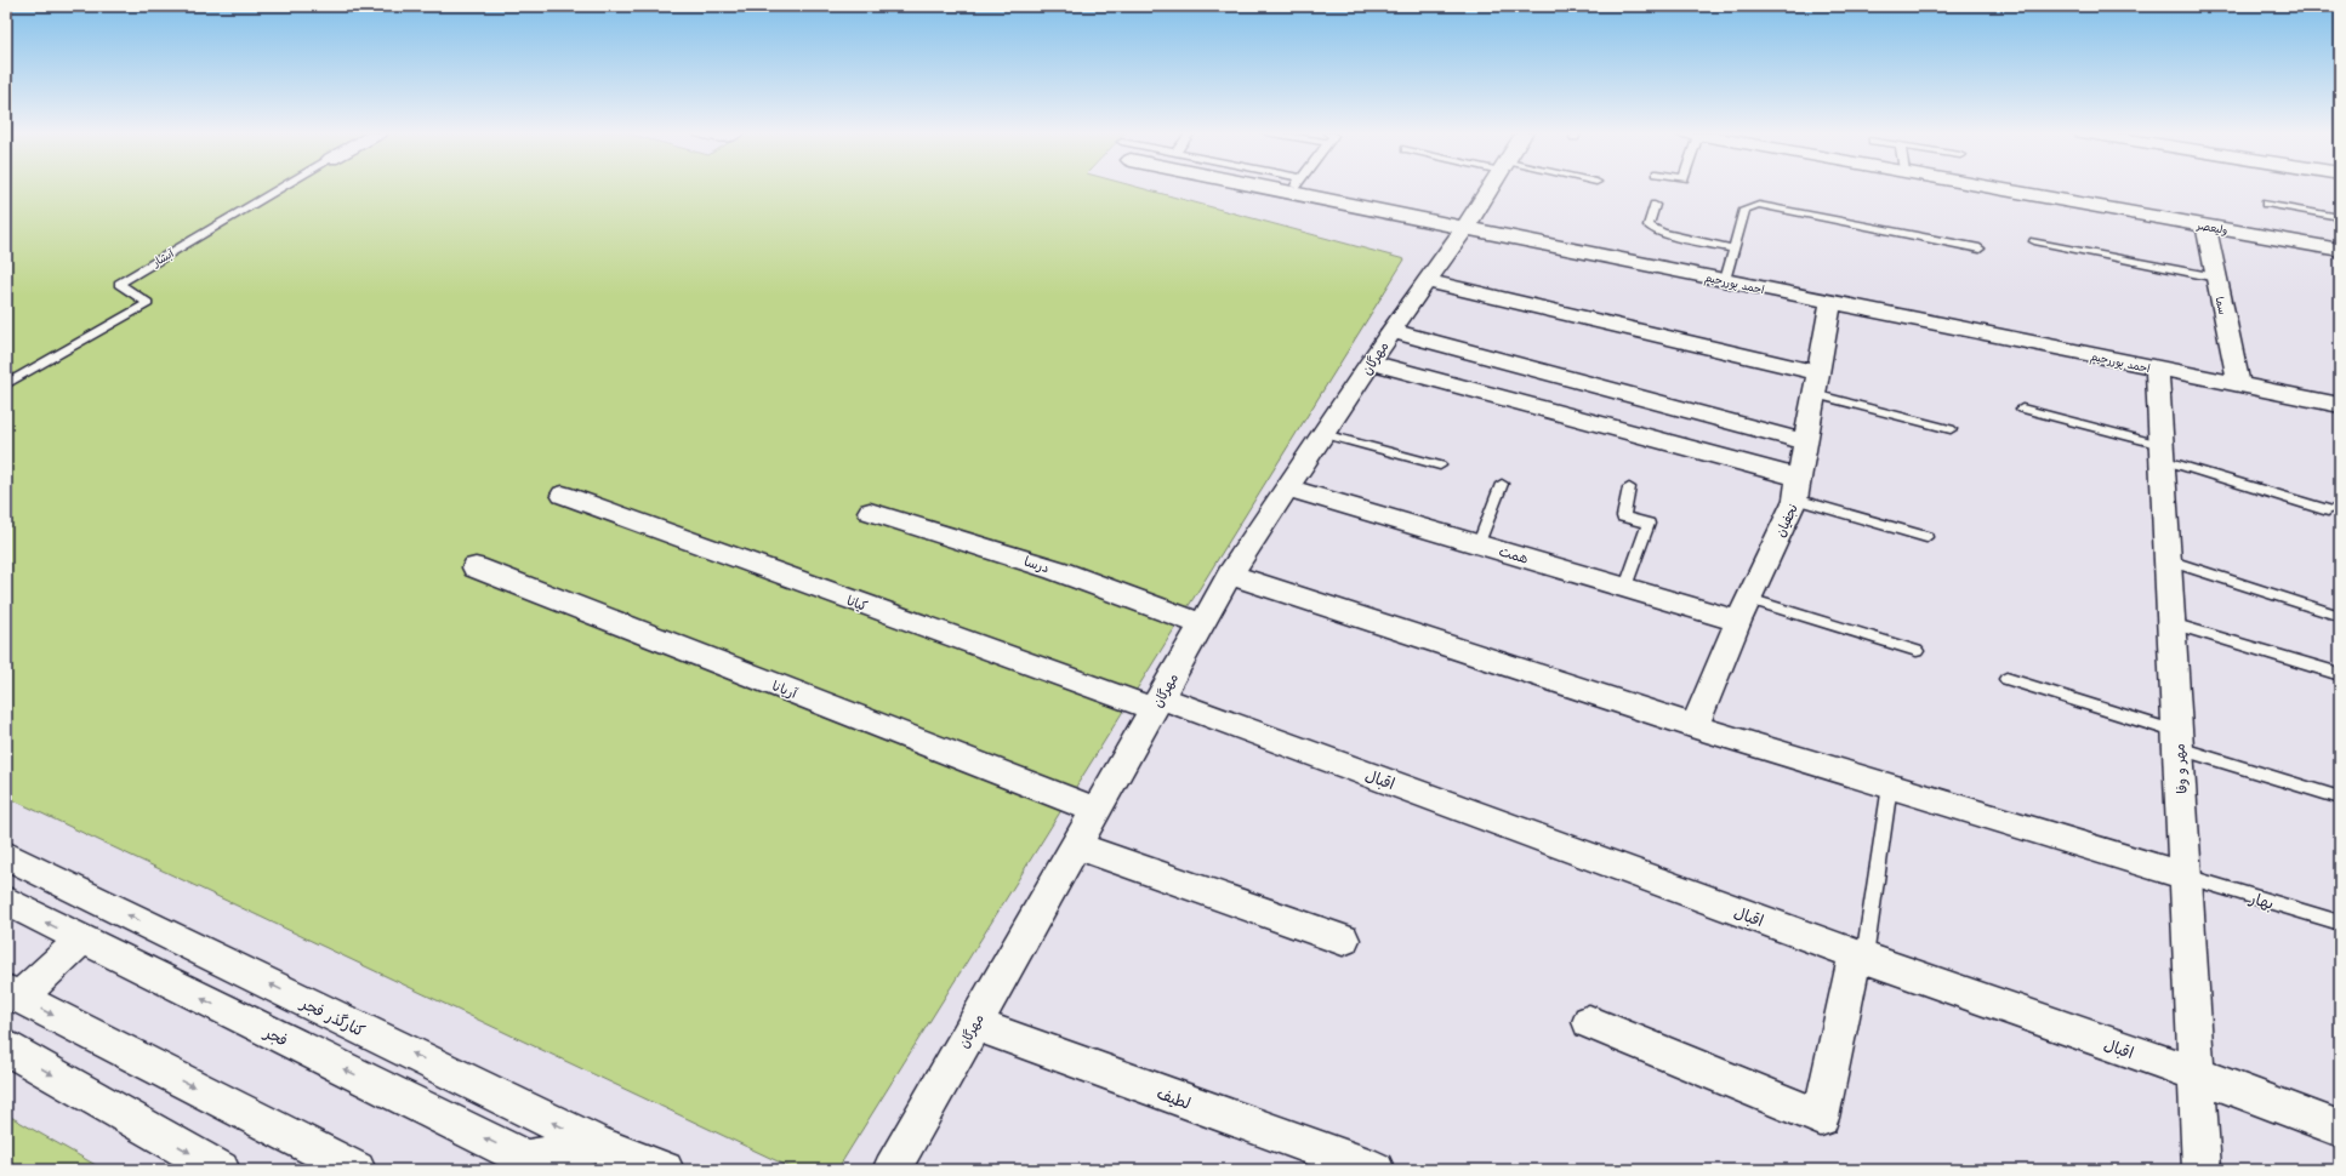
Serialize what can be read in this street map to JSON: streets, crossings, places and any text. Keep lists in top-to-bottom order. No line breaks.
{"streets":{"street":["ولیعصر","احمد پوررحیم","سما","مهرگان","نجفیان","همت","درسا","کیانا","آریانا","مهر و وفا","اقبال","کنارگذر فجر","فجر","لطیف"],"lane":["آبشار","بهار"]},"crossings":[["ولیعصر","سما"],["احمد پوررحیم","سما"],["احمد پوررحیم","مهرگان"],["احمد پوررحیم","نجفیان"],["احمد پوررحیم","مهر و وفا"],["مهرگان","همت"],["مهرگان","درسا"],["مهرگان","کیانا"],["مهرگان","آریانا"],["مهرگان","اقبال"],["مهرگان","لطیف"],["نجفیان","همت"],["کیانا","اقبال"],["مهر و وفا","اقبال"],["مهر و وفا","بهار"]]}
